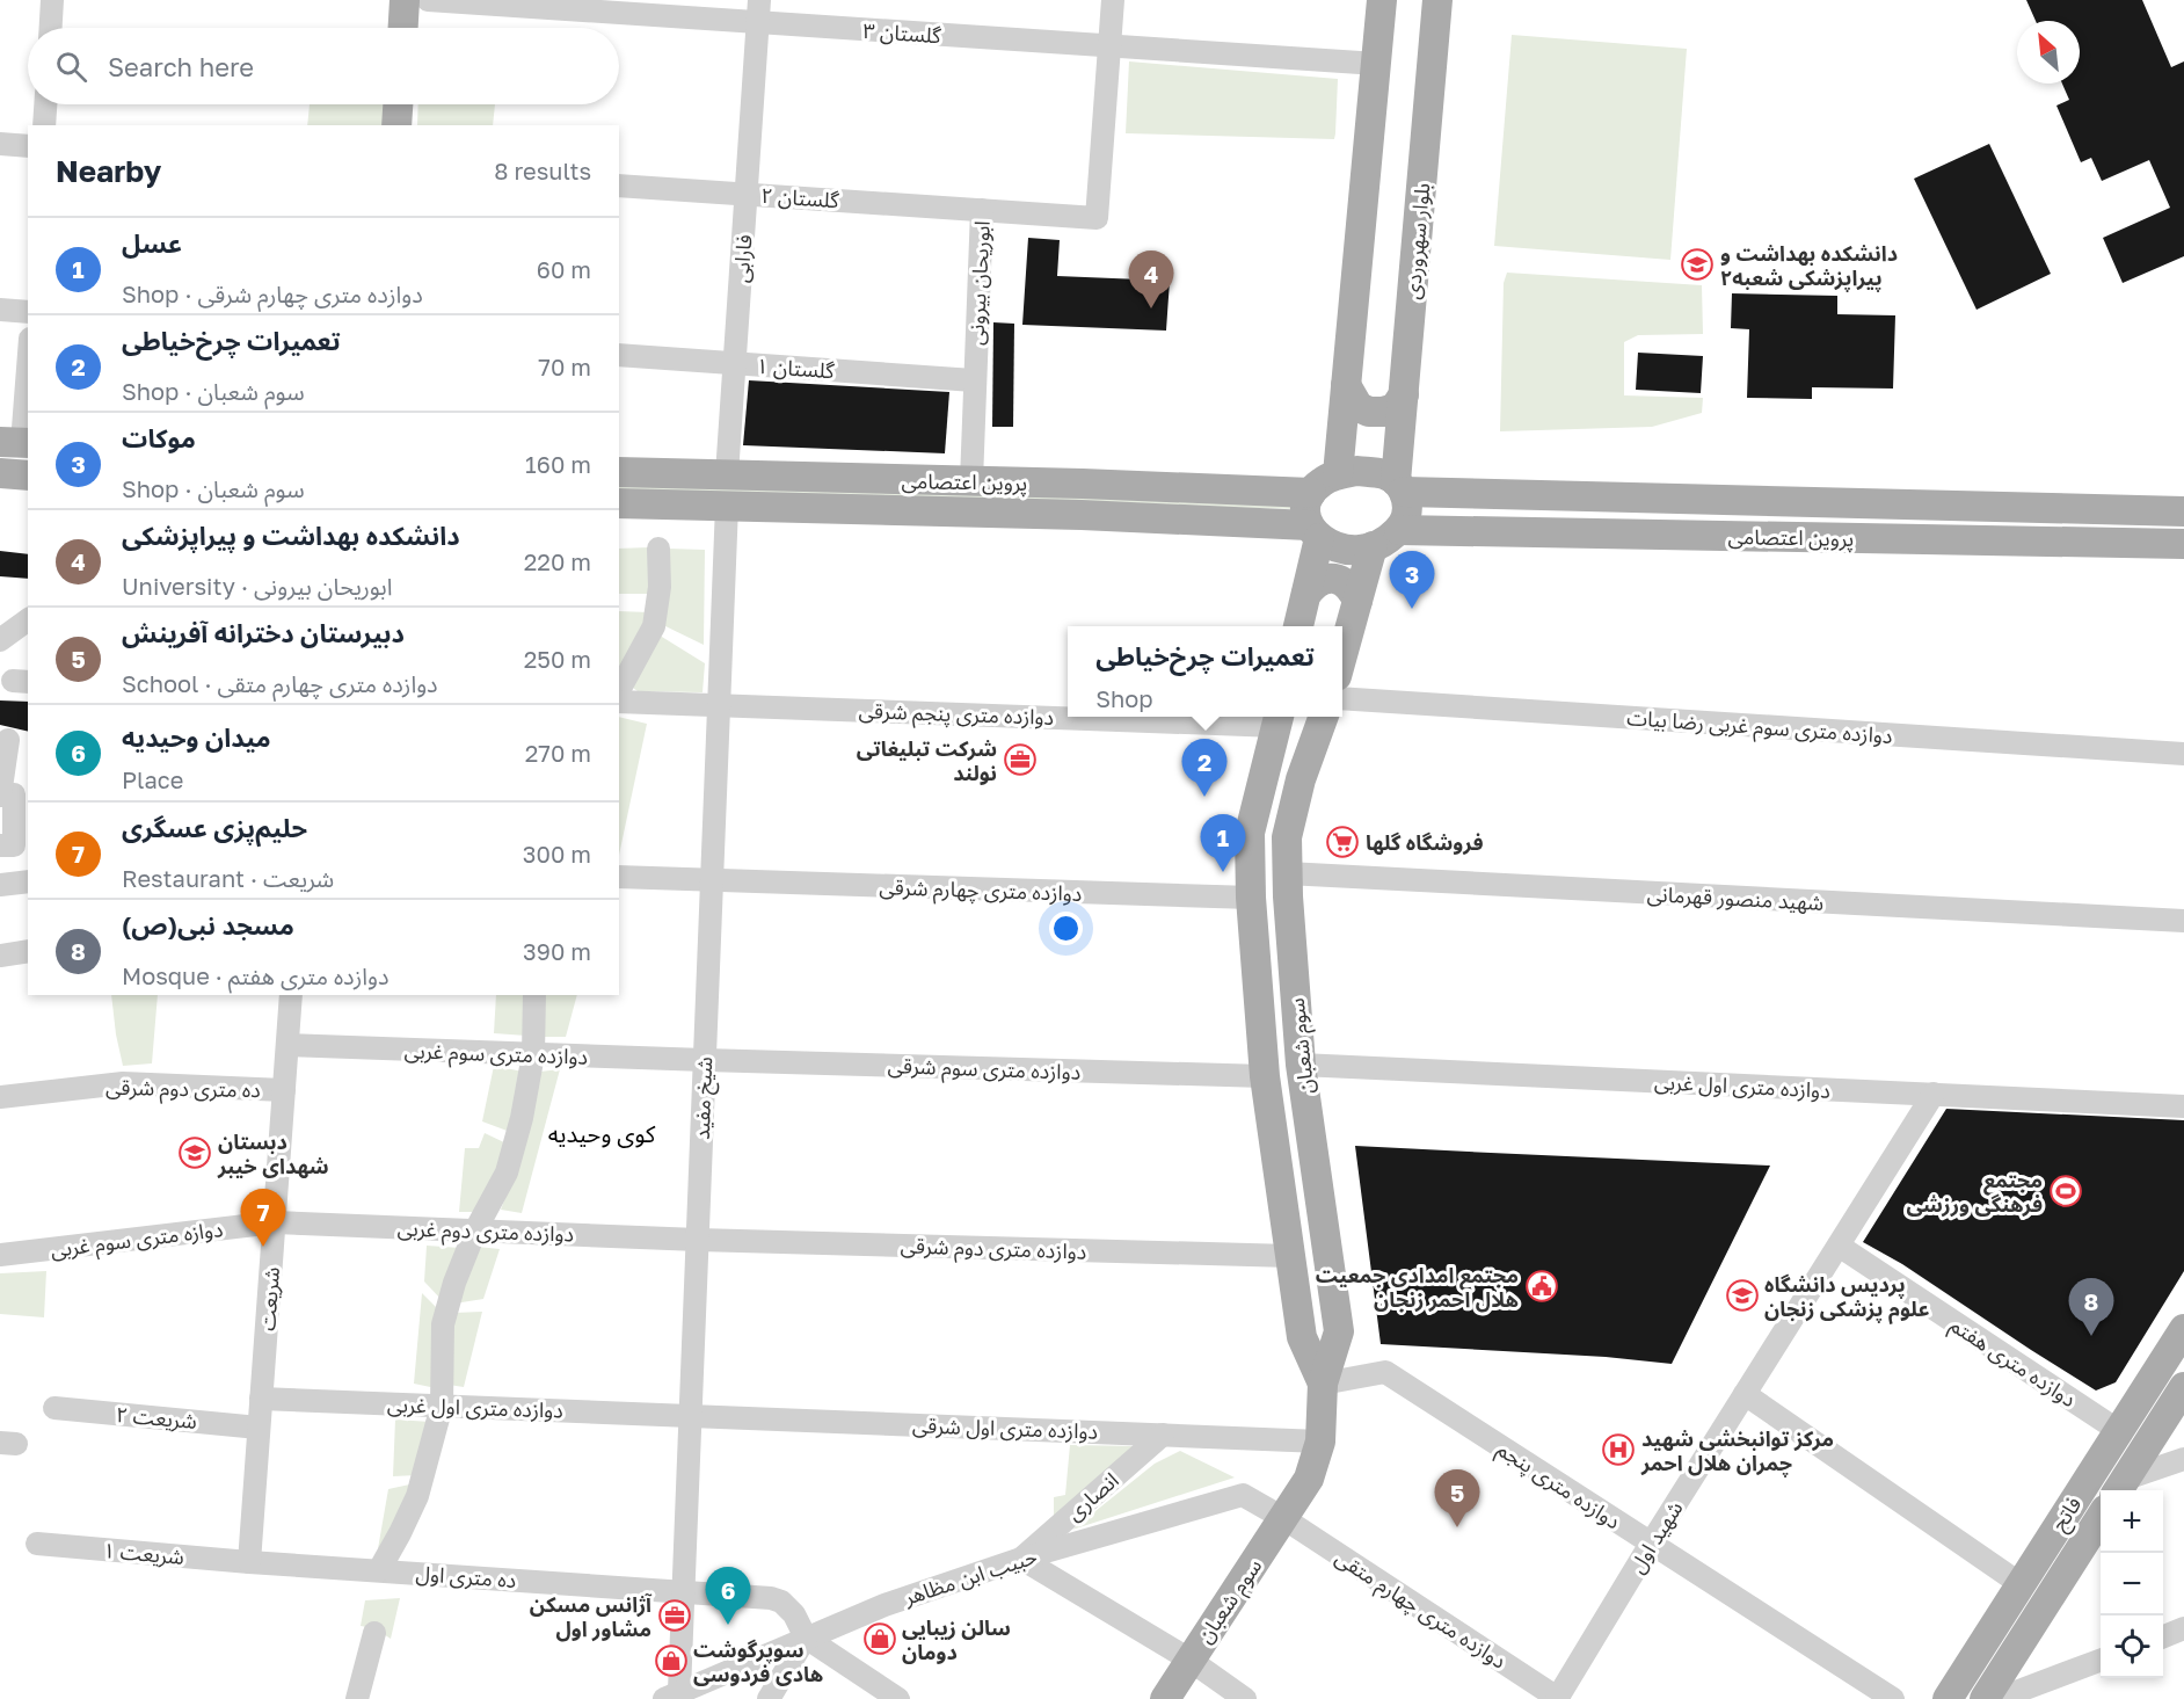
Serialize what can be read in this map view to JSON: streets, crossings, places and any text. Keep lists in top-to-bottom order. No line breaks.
{"streets":{"main road":["بلوار سهروردی","پروین اعتصامی","سوم شعبان","فاتح"],"street":["گلستان ۳","گلستان ۲","فارابی","ابوریحان بیرونی","گلستان ۱","دوازده متری پنجم شرقی","دوازده متری سوم غربی رضا بیات","دوازده متری چهارم شرقی","شهید منصور قهرمانی","دوازده متری سوم غربی","دوازده متری سوم شرقی","دوازده متری اول غربی","ده متری دوم شرقی","شیخ مفید","دوازده متری دوم غربی","دوازه متری سوم غربی","دوازده متری دوم شرقی","شریعت","دوازده متری هفتم","شریعت ۲","دوازده متری اول شرقی","دوازده متری پنجم","انصاری","شهید اول","شریعت ۱","ده متری اول","حبیب ابن مظاهر","دوازده متری چهارم متقی"]},"crossings":[["گلستان ۳","فارابی"],["گلستان ۳","ابوریحان بیرونی"],["گلستان ۲","فارابی"],["گلستان ۲","ابوریحان بیرونی"],["بلوار سهروردی","پروین اعتصامی"],["فارابی","گلستان ۱"],["فارابی","پروین اعتصامی"],["ابوریحان بیرونی","گلستان ۱"],["ابوریحان بیرونی","پروین اعتصامی"],["پروین اعتصامی","شیخ مفید"],["دوازده متری پنجم شرقی","سوم شعبان"],["دوازده متری پنجم شرقی","شیخ مفید"],["دوازده متری چهارم شرقی","سوم شعبان"],["دوازده متری چهارم شرقی","شیخ مفید"],["شهید منصور قهرمانی","سوم شعبان"],["سوم شعبان","دوازده متری سوم شرقی"],["سوم شعبان","دوازده متری اول غربی"],["سوم شعبان","دوازده متری دوم شرقی"],["سوم شعبان","دوازده متری اول شرقی"],["سوم شعبان","دوازده متری پنجم"],["سوم شعبان","حبیب ابن مظاهر"],["سوم شعبان","دوازده متری چهارم متقی"],["دوازده متری سوم غربی","دوازده متری سوم شرقی"],["دوازده متری سوم غربی","شیخ مفید"],["دوازده متری سوم غربی","شریعت"],["دوازده متری سوم شرقی","شیخ مفید"],["دوازده متری اول غربی","شیخ مفید"],["دوازده متری اول غربی","شریعت"],["دوازده متری اول غربی","دوازده متری اول شرقی"],["دوازده متری اول غربی","شهید اول"],["ده متری دوم شرقی","شریعت"],["شیخ مفید","دوازده متری دوم غربی"],["شیخ مفید","دوازده متری دوم شرقی"],["شیخ مفید","دوازده متری اول شرقی"],["شیخ مفید","ده متری اول"],["شیخ مفید","حبیب ابن مظاهر"],["دوازده متری دوم غربی","دوازه متری سوم غربی"],["دوازده متری دوم غربی","دوازده متری دوم شرقی"],["دوازده متری دوم غربی","شریعت"],["دوازه متری سوم غربی","شریعت"],["شریعت","شریعت ۲"],["شریعت","شریعت ۱"],["شریعت","ده متری اول"],["دوازده متری هفتم","فاتح"],["دوازده متری هفتم","شهید اول"],["دوازده متری اول شرقی","انصاری"],["دوازده متری پنجم","شهید اول"],["انصاری","حبیب ابن مظاهر"],["شهید اول","دوازده متری چهارم متقی"],["شریعت ۱","ده متری اول"],["ده متری اول","حبیب ابن مظاهر"],["حبیب ابن مظاهر","دوازده متری چهارم متقی"]],"districts":["کوی وحیدیه"],"places":{"school or university":["دانشکده بهداشت و پیراپزشکى شعبه۲","دبستان شهدای خیبر","پردیس دانشگاه علوم پزشکى زنجان"],"office":["شرکت تبلیغاتی نولند","آژانس مسکن مشاور اول"],"supermarket":["فروشگاه گلها"],"sports":["مجتمع فرهنگی ورزشی"],"public building":["مجتمع امدادی جمعیت هلال احمر زنجان"],"hospital":["مرکز توانبخشی شهید چمران هلال احمر"],"shop":["سالن زیبایی دومان","سوپرگوشت هادی فردوسی"]},"north":"top left","page":{"search":"Search here","heading":["Nearby","8 results"],"list":[{"mark":"1","name":"عسل","note":"Shop · دوازده متری چهارم شرقی","value":"60 m"},{"mark":"2","name":"تعمیرات چرخ‌خیاطی","note":"Shop · سوم شعبان","value":"70 m"},{"mark":"3","name":"موکات","note":"Shop · سوم شعبان","value":"160 m"},{"mark":"4","name":"دانشکده بهداشت و پیراپزشکی","note":"University · ابوریحان بیرونی","value":"220 m"},{"mark":"5","name":"دبیرستان دخترانه آفرینش","note":"School · دوازده متری چهارم متقی","value":"250 m"},{"mark":"6","name":"میدان وحیدیه","note":"Place","value":"270 m"},{"mark":"7","name":"حلیم‌پزی عسگری","note":"Restaurant · شریعت","value":"300 m"},{"mark":"8","name":"مسجد نبی(ص)","note":"Mosque · دوازده متری هفتم","value":"390 m"}],"pins":["4","3","2","1","7","8","5","6"],"popup":["تعمیرات چرخ‌خیاطی","Shop"],"map_buttons":["+","−"]}}
